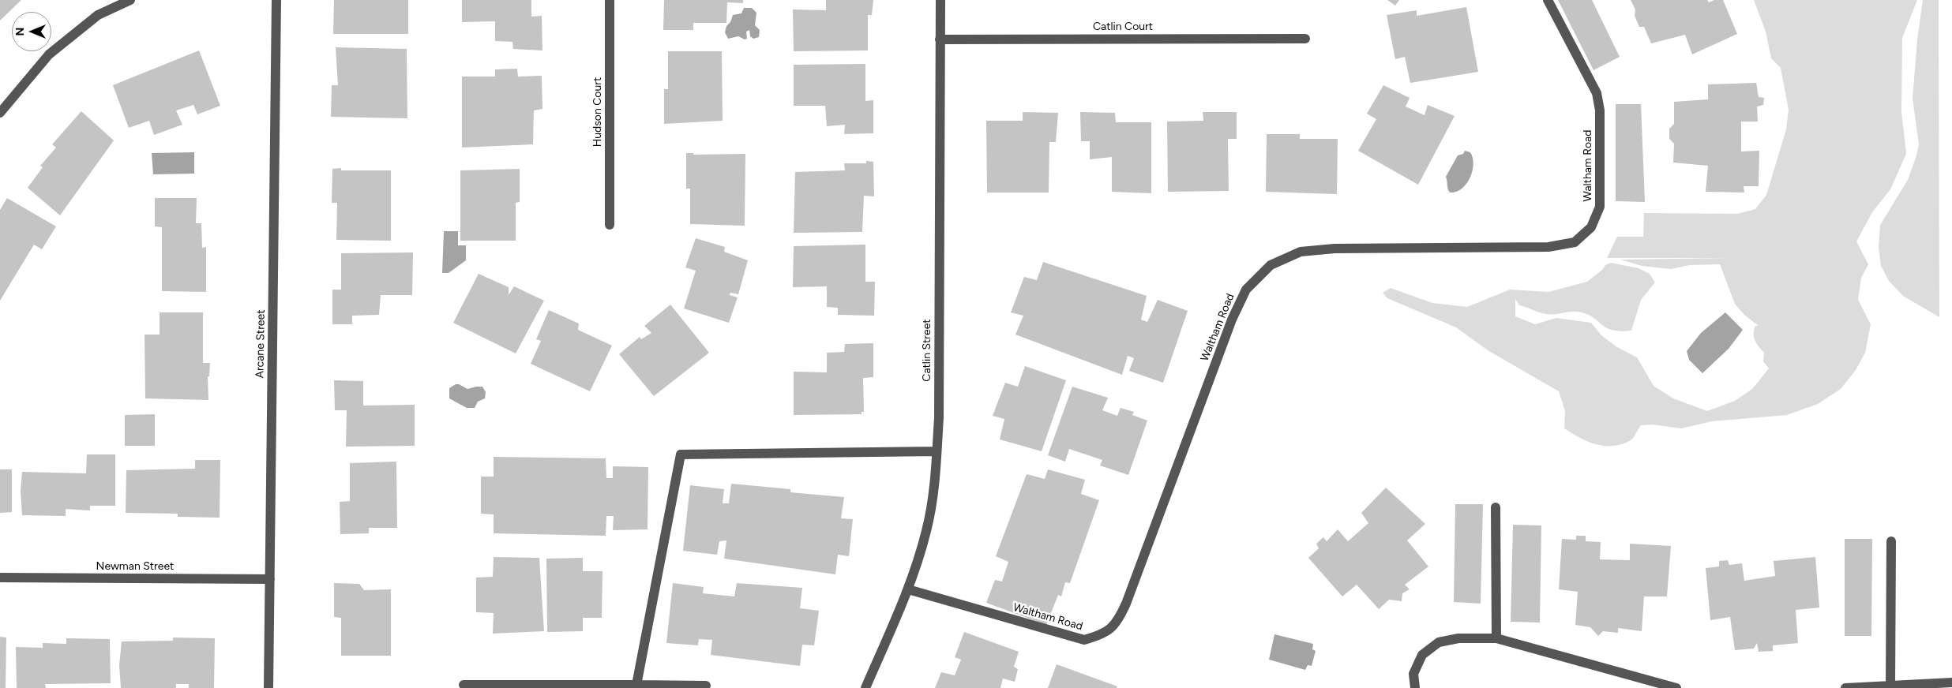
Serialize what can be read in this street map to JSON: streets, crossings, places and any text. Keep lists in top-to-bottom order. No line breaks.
{"streets":{"street":["Catlin Court","Hudson Court","Waltham Road","Arcane Street","Catlin Street","Newman Street"]},"crossings":[["Catlin Court","Catlin Street"],["Waltham Road","Catlin Street"],["Arcane Street","Newman Street"]],"north":"left"}
